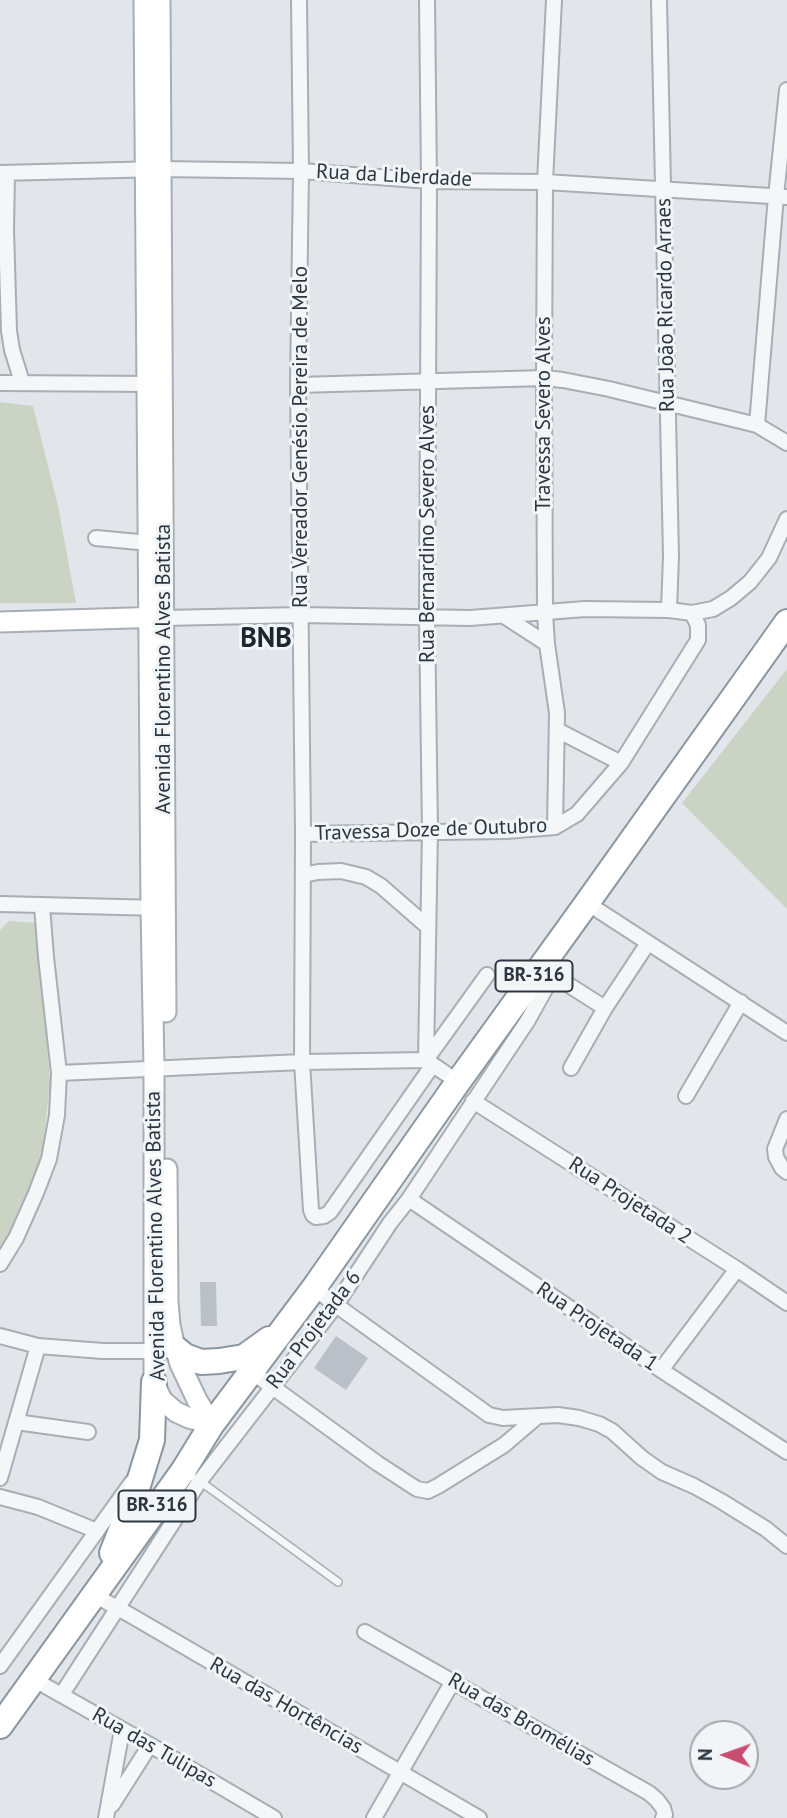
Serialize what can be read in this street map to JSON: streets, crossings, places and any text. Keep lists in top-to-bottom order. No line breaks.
{"streets":{"highway":["BR-316"],"main road":["Avenida Florentino Alves Batista"],"street":["Rua da Liberdade","Rua João Ricardo Arraes","Travessa Severo Alves","Rua Vereador Genésio Pereira de Melo","Rua Bernardino Severo Alves","Travessa Doze de Outubro","Rua Projetada 2","Rua Projetada 1","Rua Projetada 6","Rua das Hortências","Rua das Bromélias","Rua das Tulipas"]},"crossings":[["Rua da Liberdade","Rua João Ricardo Arraes"],["Rua da Liberdade","Travessa Severo Alves"],["Rua da Liberdade","Rua Vereador Genésio Pereira de Melo"],["Rua da Liberdade","Rua Bernardino Severo Alves"],["Rua da Liberdade","Avenida Florentino Alves Batista"],["Travessa Severo Alves","Travessa Doze de Outubro"],["Rua Vereador Genésio Pereira de Melo","Rua Bernardino Severo Alves"],["Rua Vereador Genésio Pereira de Melo","Travessa Doze de Outubro"],["Rua Bernardino Severo Alves","Travessa Doze de Outubro"],["Avenida Florentino Alves Batista","BR-316"],["BR-316","Rua Projetada 6"],["BR-316","Rua das Hortências"],["BR-316","Rua das Tulipas"],["Rua Projetada 2","Rua Projetada 6"],["Rua Projetada 1","Rua Projetada 6"],["Rua Projetada 6","Rua das Hortências"],["Rua Projetada 6","Rua das Tulipas"]],"districts":["BNB"],"north":"left"}
